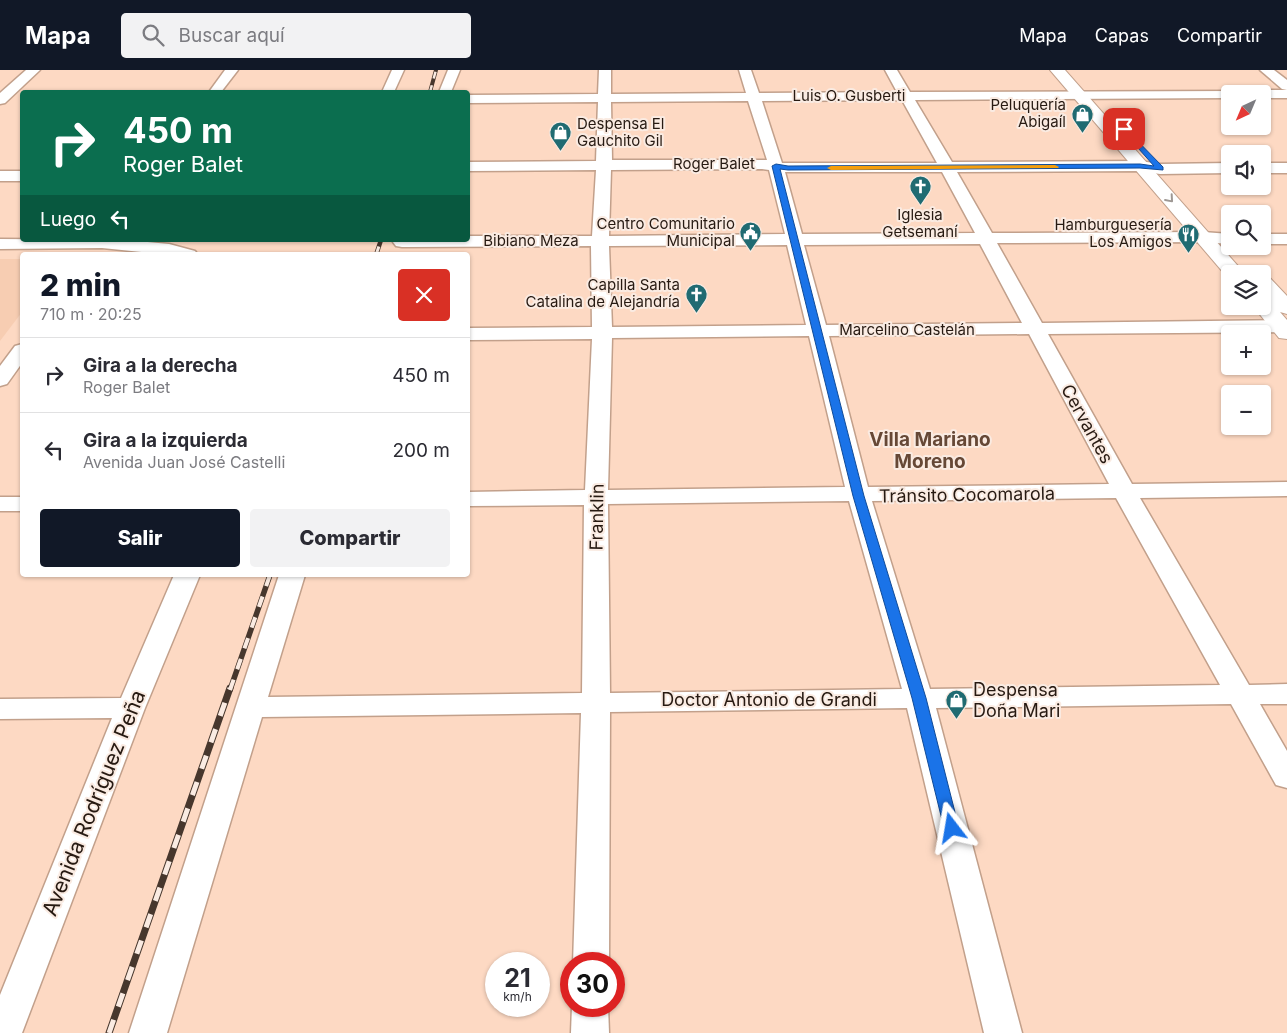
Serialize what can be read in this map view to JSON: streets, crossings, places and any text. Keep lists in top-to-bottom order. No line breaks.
{"streets":{"street":["Luis O. Gusberti","Roger Balet","Bibiano Meza","Marcelino Castelán","Cervantes","Tránsito Cocomarola","Franklin","Doctor Antonio de Grandi","Avenida Rodríguez Peña"]},"crossings":[["Luis O. Gusberti","Cervantes"],["Luis O. Gusberti","Franklin"],["Roger Balet","Cervantes"],["Roger Balet","Franklin"],["Bibiano Meza","Cervantes"],["Bibiano Meza","Franklin"],["Marcelino Castelán","Cervantes"],["Marcelino Castelán","Franklin"],["Cervantes","Tránsito Cocomarola"],["Cervantes","Doctor Antonio de Grandi"],["Tránsito Cocomarola","Franklin"],["Franklin","Doctor Antonio de Grandi"]],"districts":["Villa Mariano Moreno"],"places":{"shop":["Peluquería Abigaíl","Despensa El Gauchito Gil","Despensa Doña Mari"],"church":["Iglesia Getsemaní","Capilla Santa Catalina de Alejandría"],"public building":["Centro Comunitario Municipal"],"restaurant":["Hamburguesería Los Amigos"]},"north":"bottom left","page":{"header":"Mapa","search":"Buscar aquí","nav":["Mapa","Capas","Compartir"],"map_buttons":["+","−"],"turn":["450 m","Roger Balet"],"then":"Luego","heading":["2 min","710 m · 20:25"],"list":[{"name":"Gira a la derecha","note":"Roger Balet","value":"450 m"},{"name":"Gira a la izquierda","note":"Avenida Juan José Castelli","value":"200 m"}],"buttons":["Salir","Compartir"],"speed":"21 km/h","limit":"30"}}
